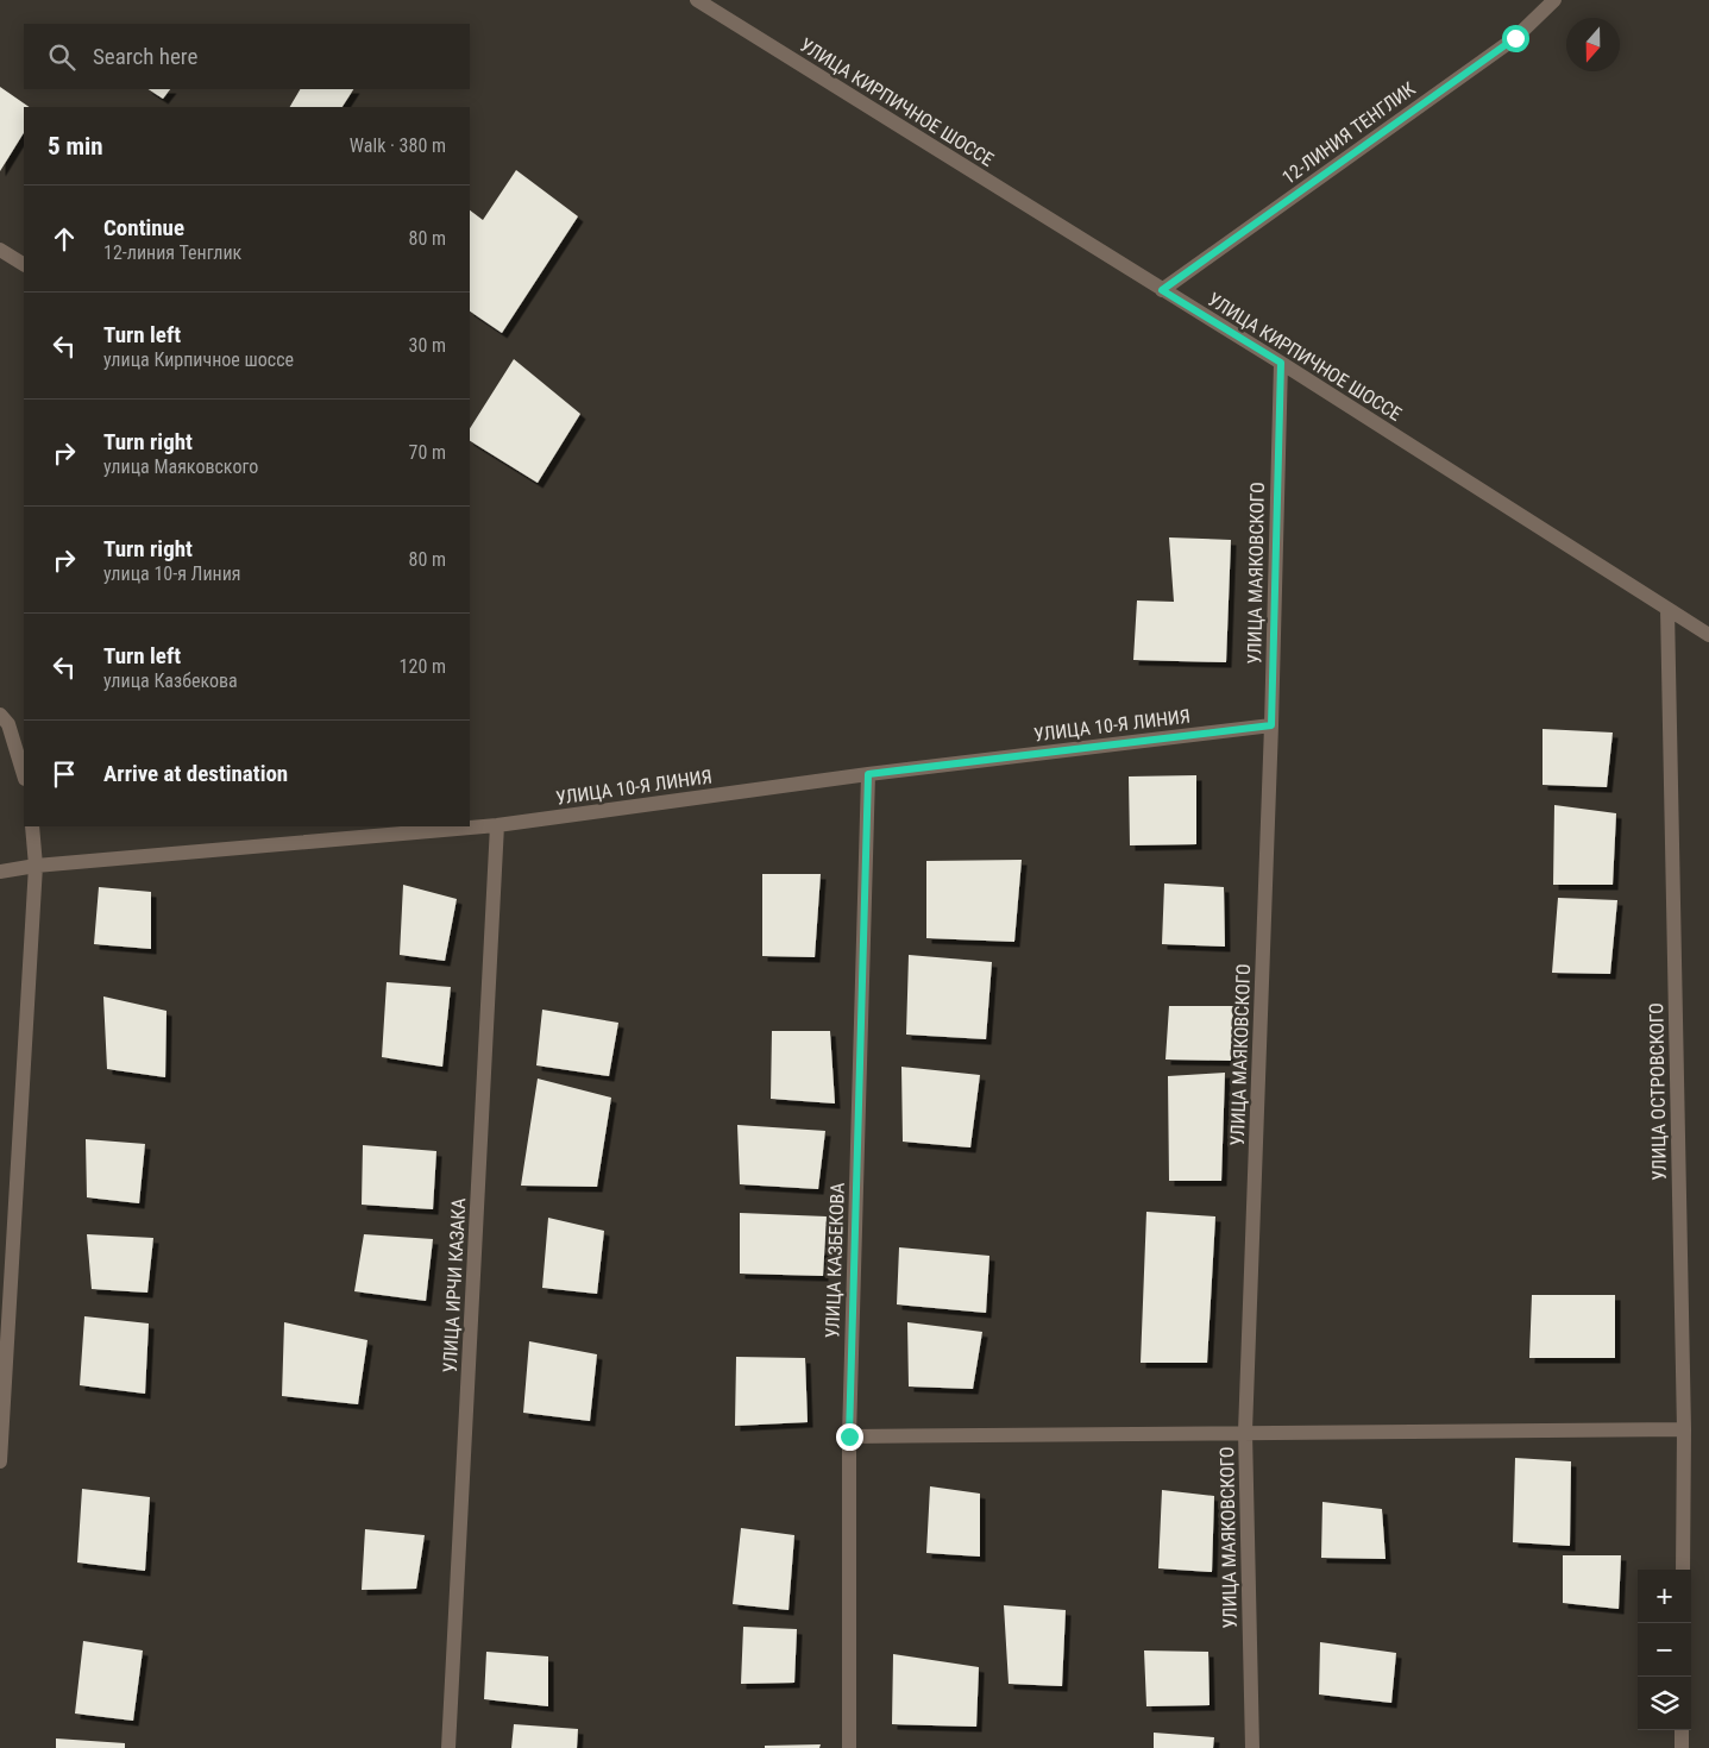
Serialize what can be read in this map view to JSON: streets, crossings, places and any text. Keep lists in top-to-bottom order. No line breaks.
{"streets":{"street":["УЛИЦА КИРПИЧНОЕ ШОССЕ","12-ЛИНИЯ ТЕНГЛИК","УЛИЦА МАЯКОВСКОГО","УЛИЦА 10-Я ЛИНИЯ","УЛИЦА ОСТРОВСКОГО","УЛИЦА КАЗБЕКОВА","УЛИЦА ИРЧИ КАЗАКА"]},"crossings":[["УЛИЦА КИРПИЧНОЕ ШОССЕ","12-ЛИНИЯ ТЕНГЛИК"],["УЛИЦА КИРПИЧНОЕ ШОССЕ","УЛИЦА МАЯКОВСКОГО"],["УЛИЦА КИРПИЧНОЕ ШОССЕ","УЛИЦА ОСТРОВСКОГО"],["УЛИЦА МАЯКОВСКОГО","УЛИЦА 10-Я ЛИНИЯ"],["УЛИЦА 10-Я ЛИНИЯ","УЛИЦА КАЗБЕКОВА"],["УЛИЦА 10-Я ЛИНИЯ","УЛИЦА ИРЧИ КАЗАКА"]],"north":"bottom","page":{"search":"Search here","heading":["5 min","Walk · 380 m"],"list":[["Continue","12-линия Тенглик","80 m"],["Turn left","улица Кирпичное шоссе","30 m"],["Turn right","улица Маяковского","70 m"],["Turn right","улица 10-я Линия","80 m"],["Turn left","улица Казбекова","120 m"],"Arrive at destination"],"map_buttons":["+","−"]}}
